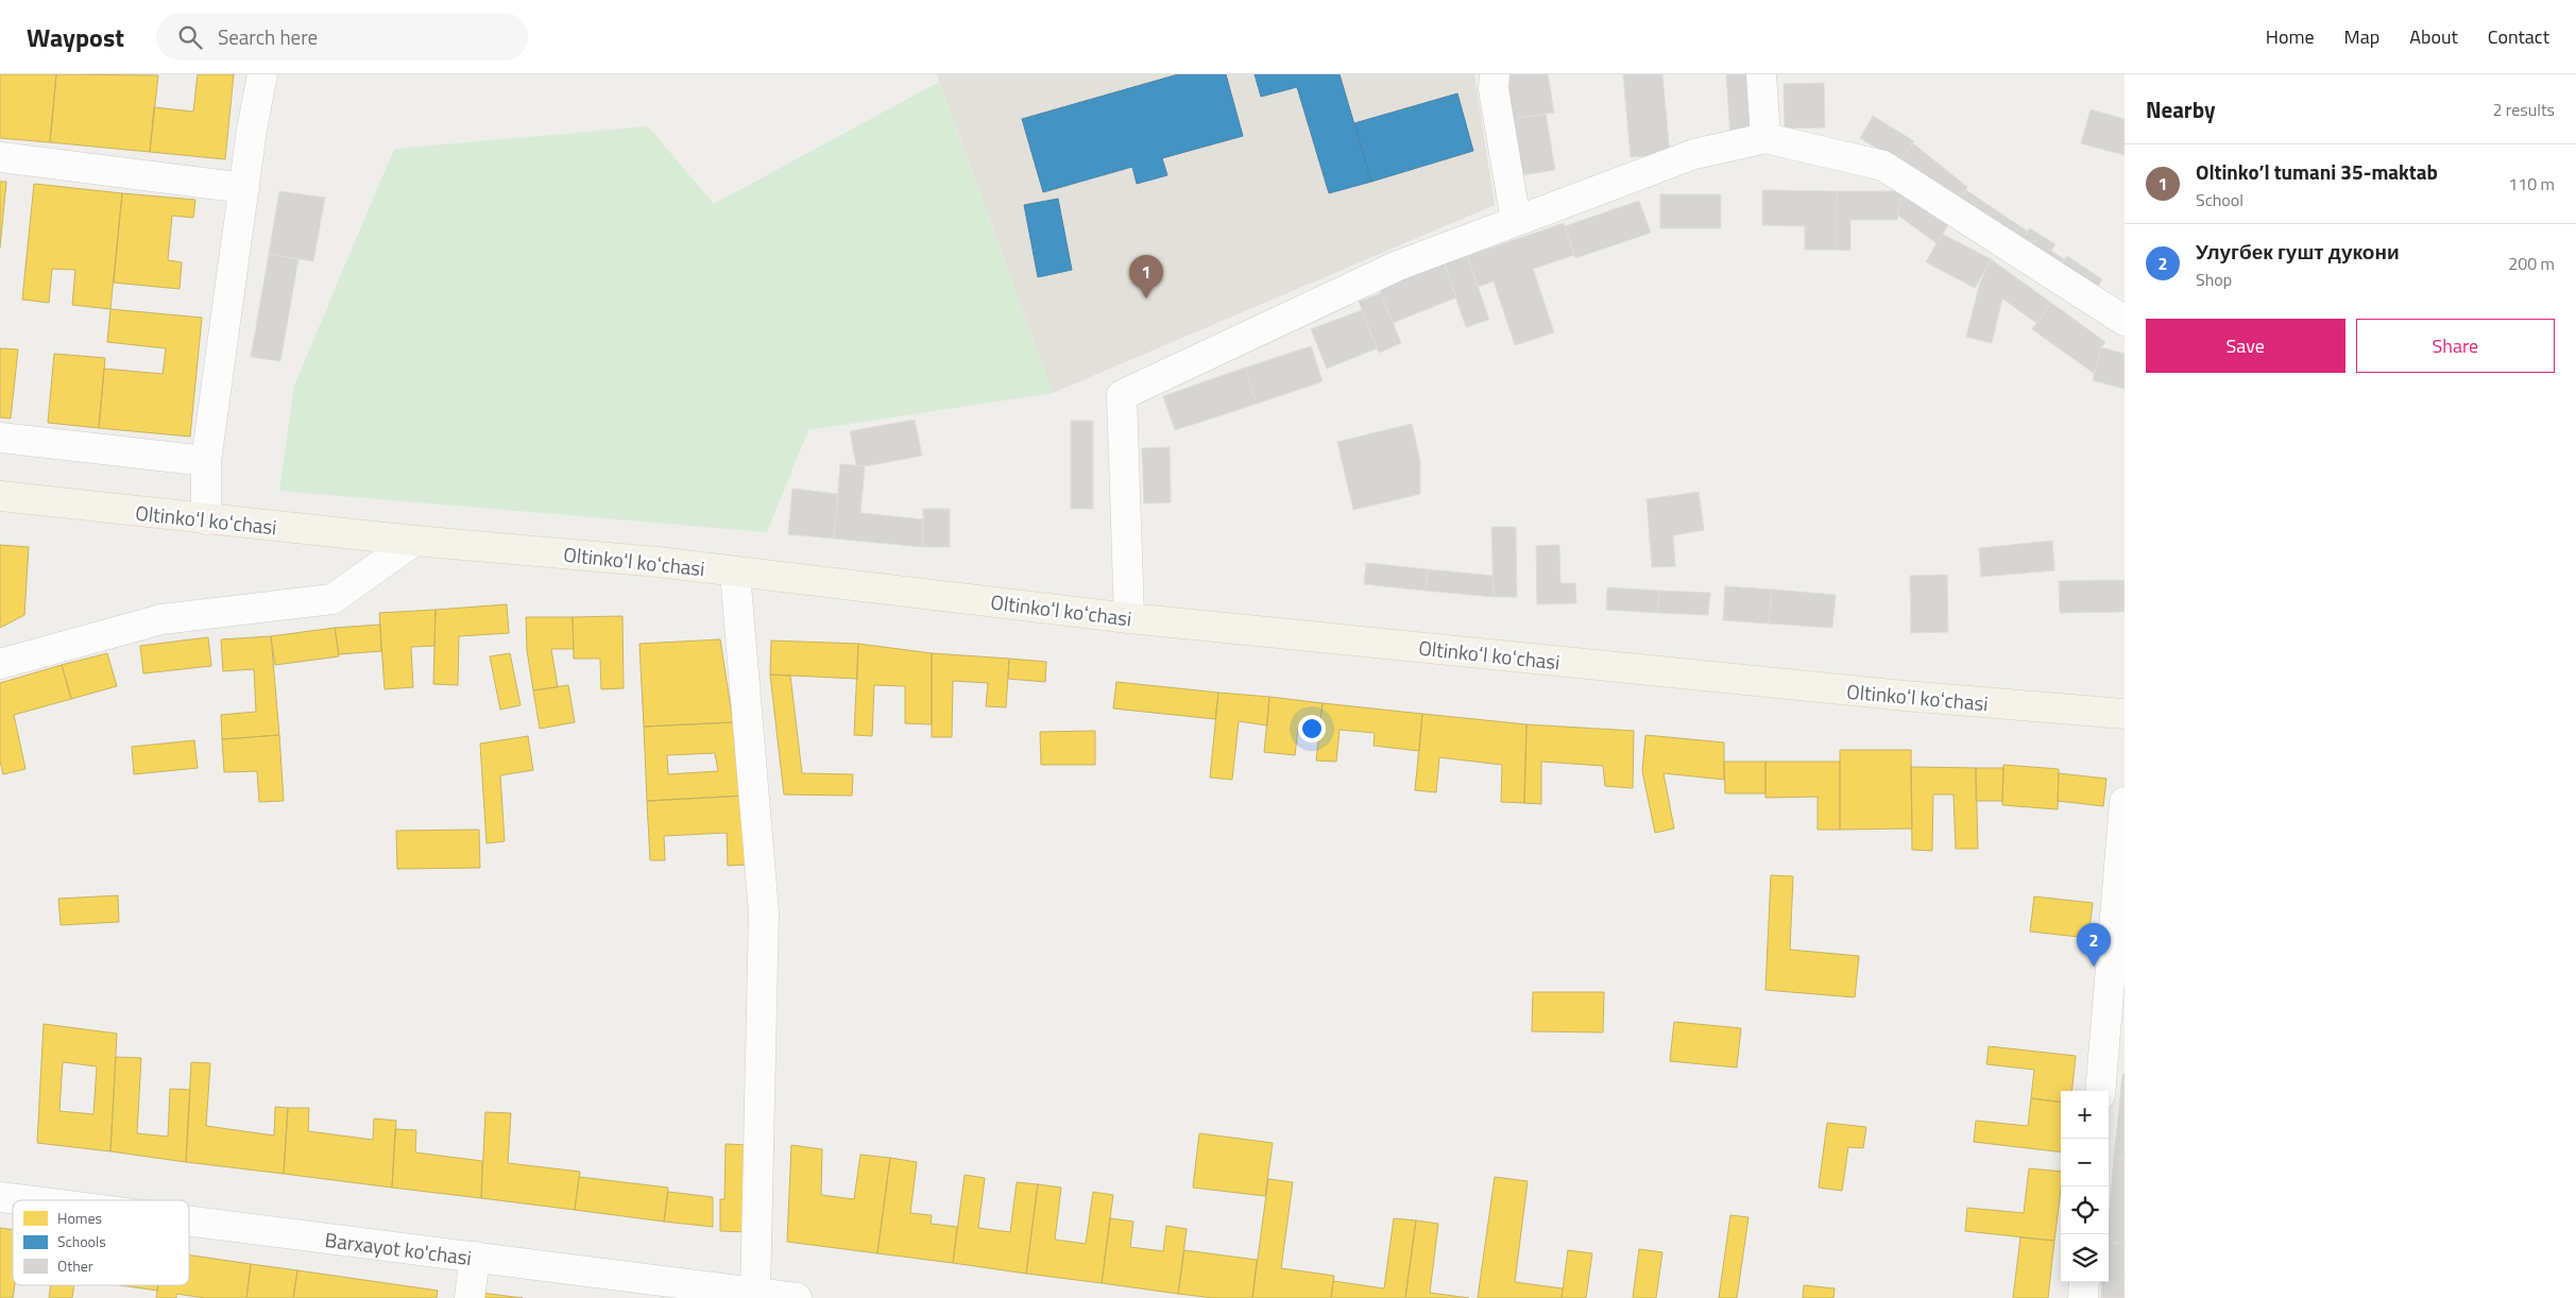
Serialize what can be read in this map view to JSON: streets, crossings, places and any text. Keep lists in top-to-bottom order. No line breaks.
{"streets":{"main road":["Oltinkoʻl koʻchasi"],"street":["Barxayot ko'chasi"]},"legend":["Homes","Schools","Other"],"page":{"header":"Waypost","search":"Search here","nav":["Home","Map","About","Contact"],"heading":["Nearby","2 results"],"list":[{"mark":"1","name":"Oltinko’l tumani 35-maktab","note":"School","value":"110 m"},{"mark":"2","name":"Улугбек гушт дукони","note":"Shop","value":"200 m"}],"pins":["1","2"],"buttons":["Save","Share"],"map_buttons":["+","−"]}}
